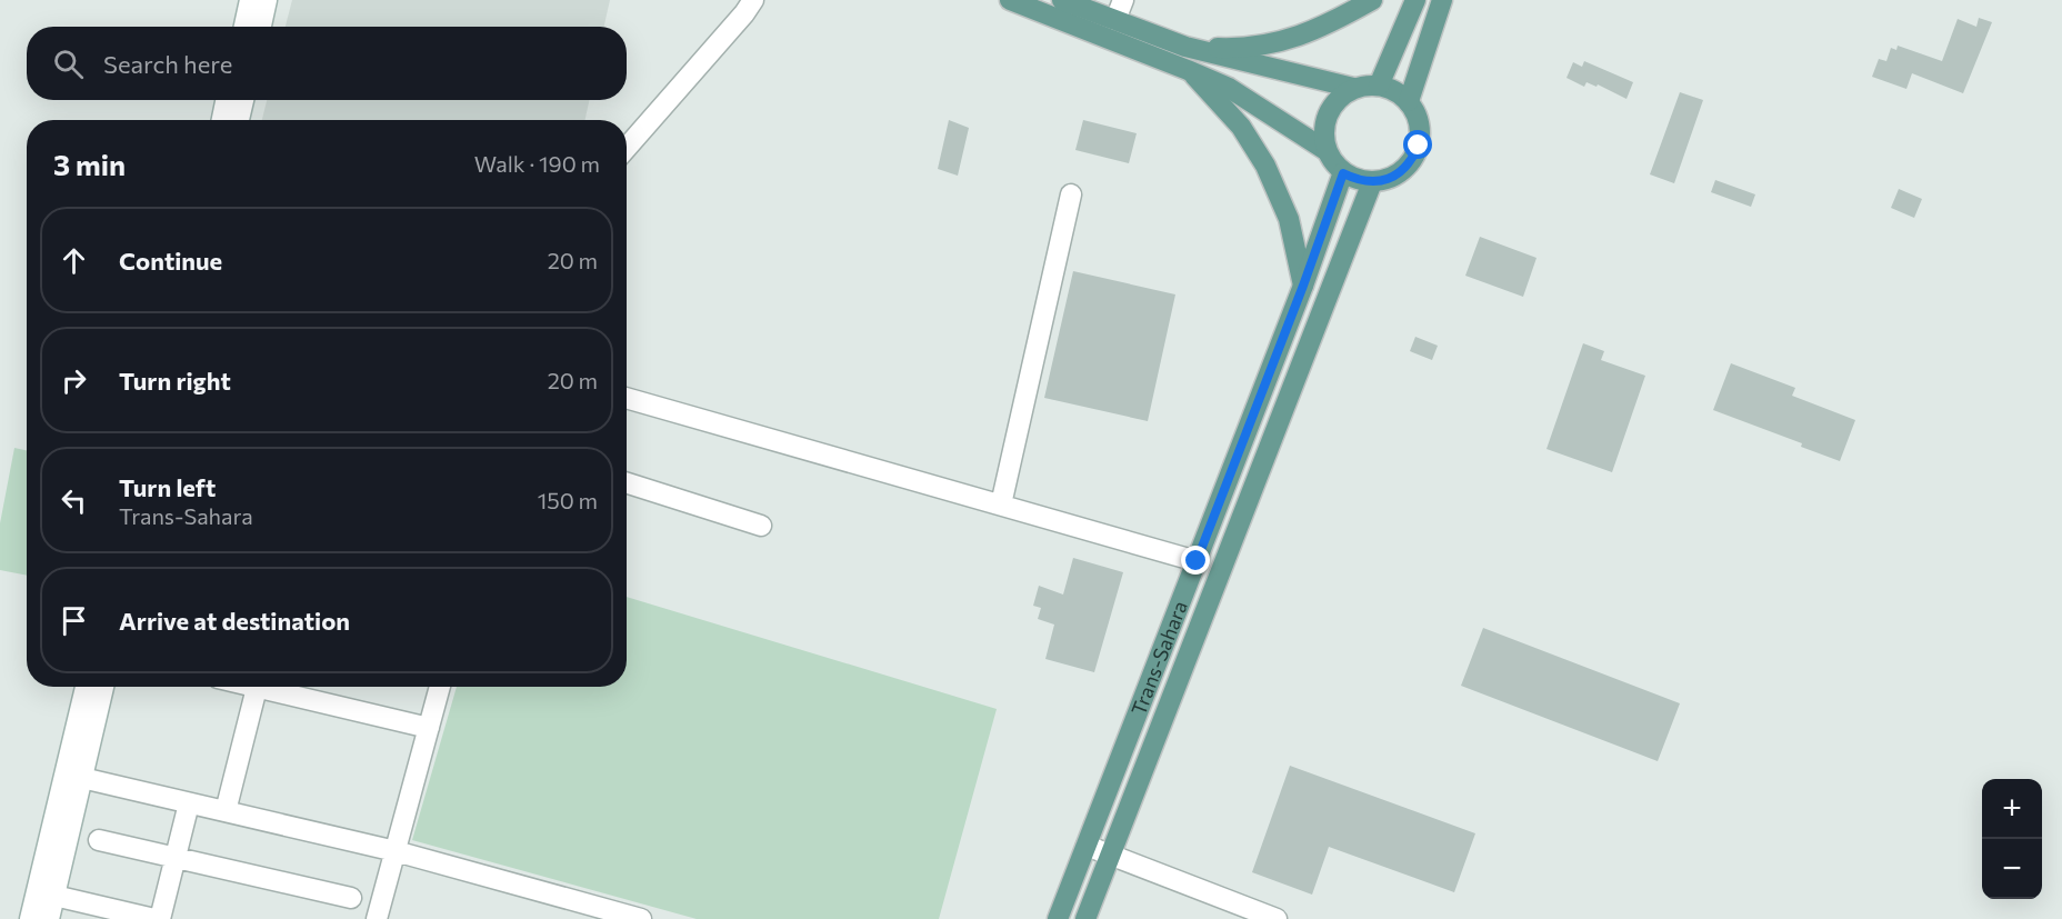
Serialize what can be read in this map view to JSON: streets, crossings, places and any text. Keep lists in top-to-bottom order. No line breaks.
{"streets":{"main road":["Trans-Sahara"]},"page":{"search":"Search here","heading":["3 min","Walk · 190 m"],"list":[["Continue","20 m"],["Turn right","20 m"],["Turn left","Trans-Sahara","150 m"],"Arrive at destination"],"map_buttons":["+","−"]}}
